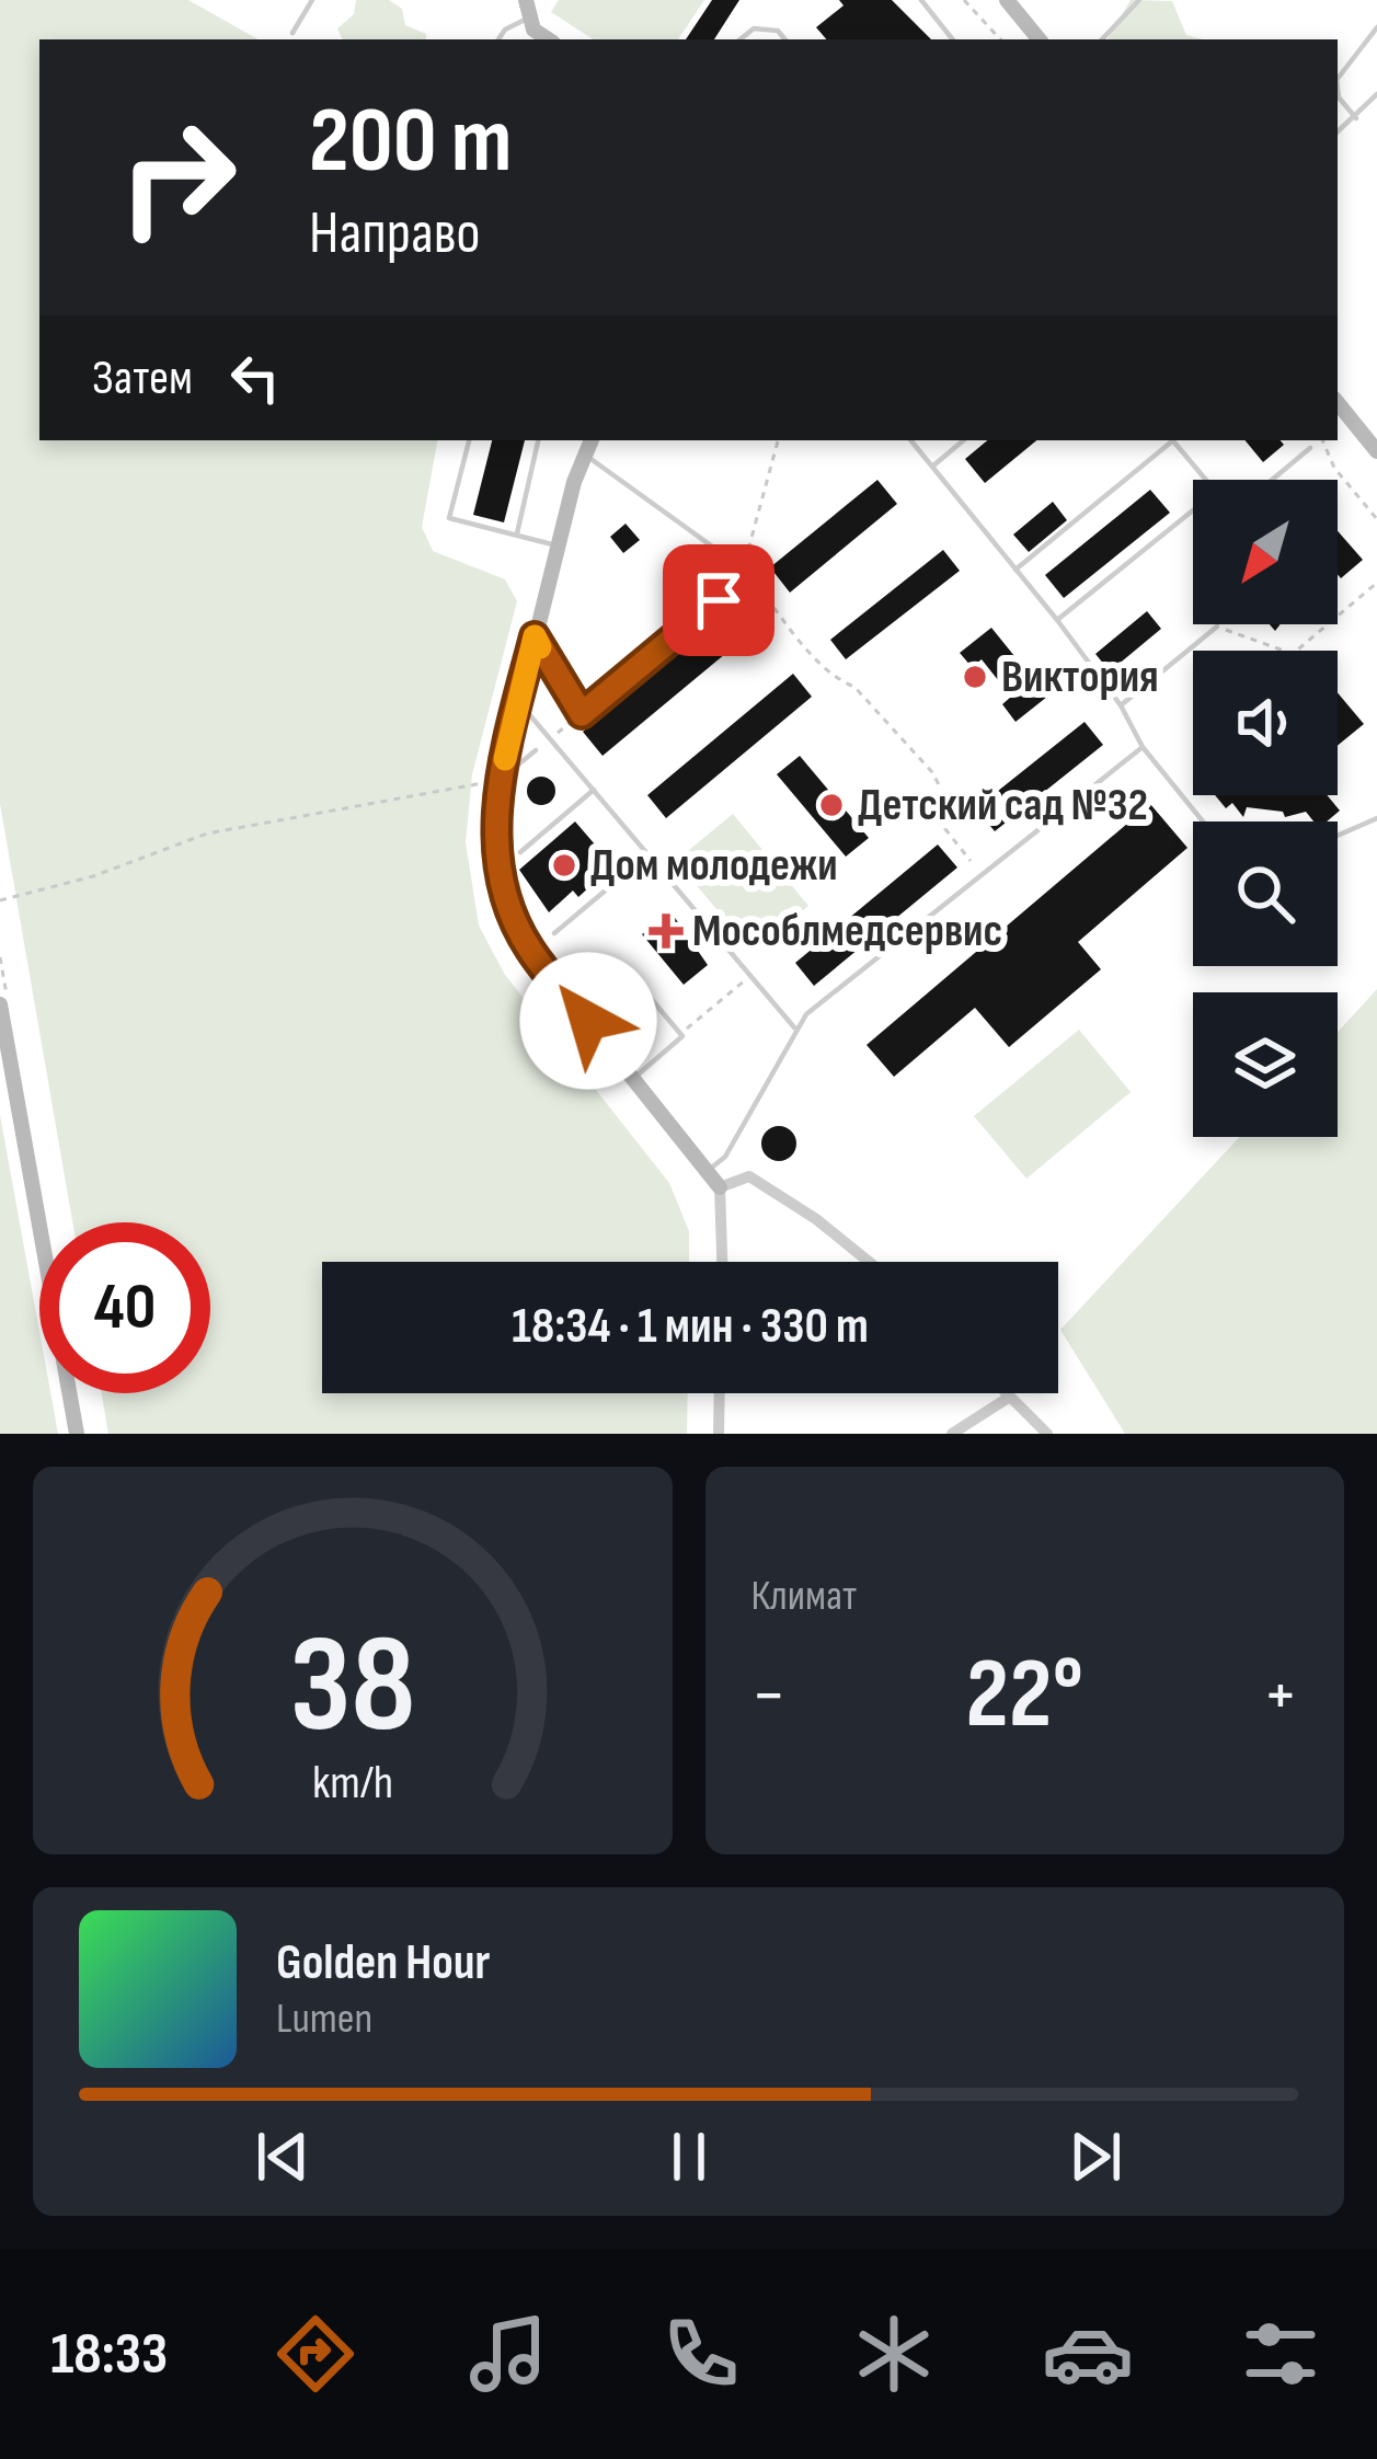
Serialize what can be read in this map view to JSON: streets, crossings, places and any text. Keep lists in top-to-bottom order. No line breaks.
{"places":{"other":["Виктория","Детский сад №32","Дом молодежи"],"health":["Мособлмедсервис"]},"north":"bottom left","page":{"turn":["200 m","Направо"],"then":"Затем","limit":"40","trip":"18:34 · 1 мин · 330 m","tile":"Климат","heat":["−","22°","+"],"song":["Golden Hour","Lumen"],"tabs":"18:33","gauge":["38","km/h"]}}
